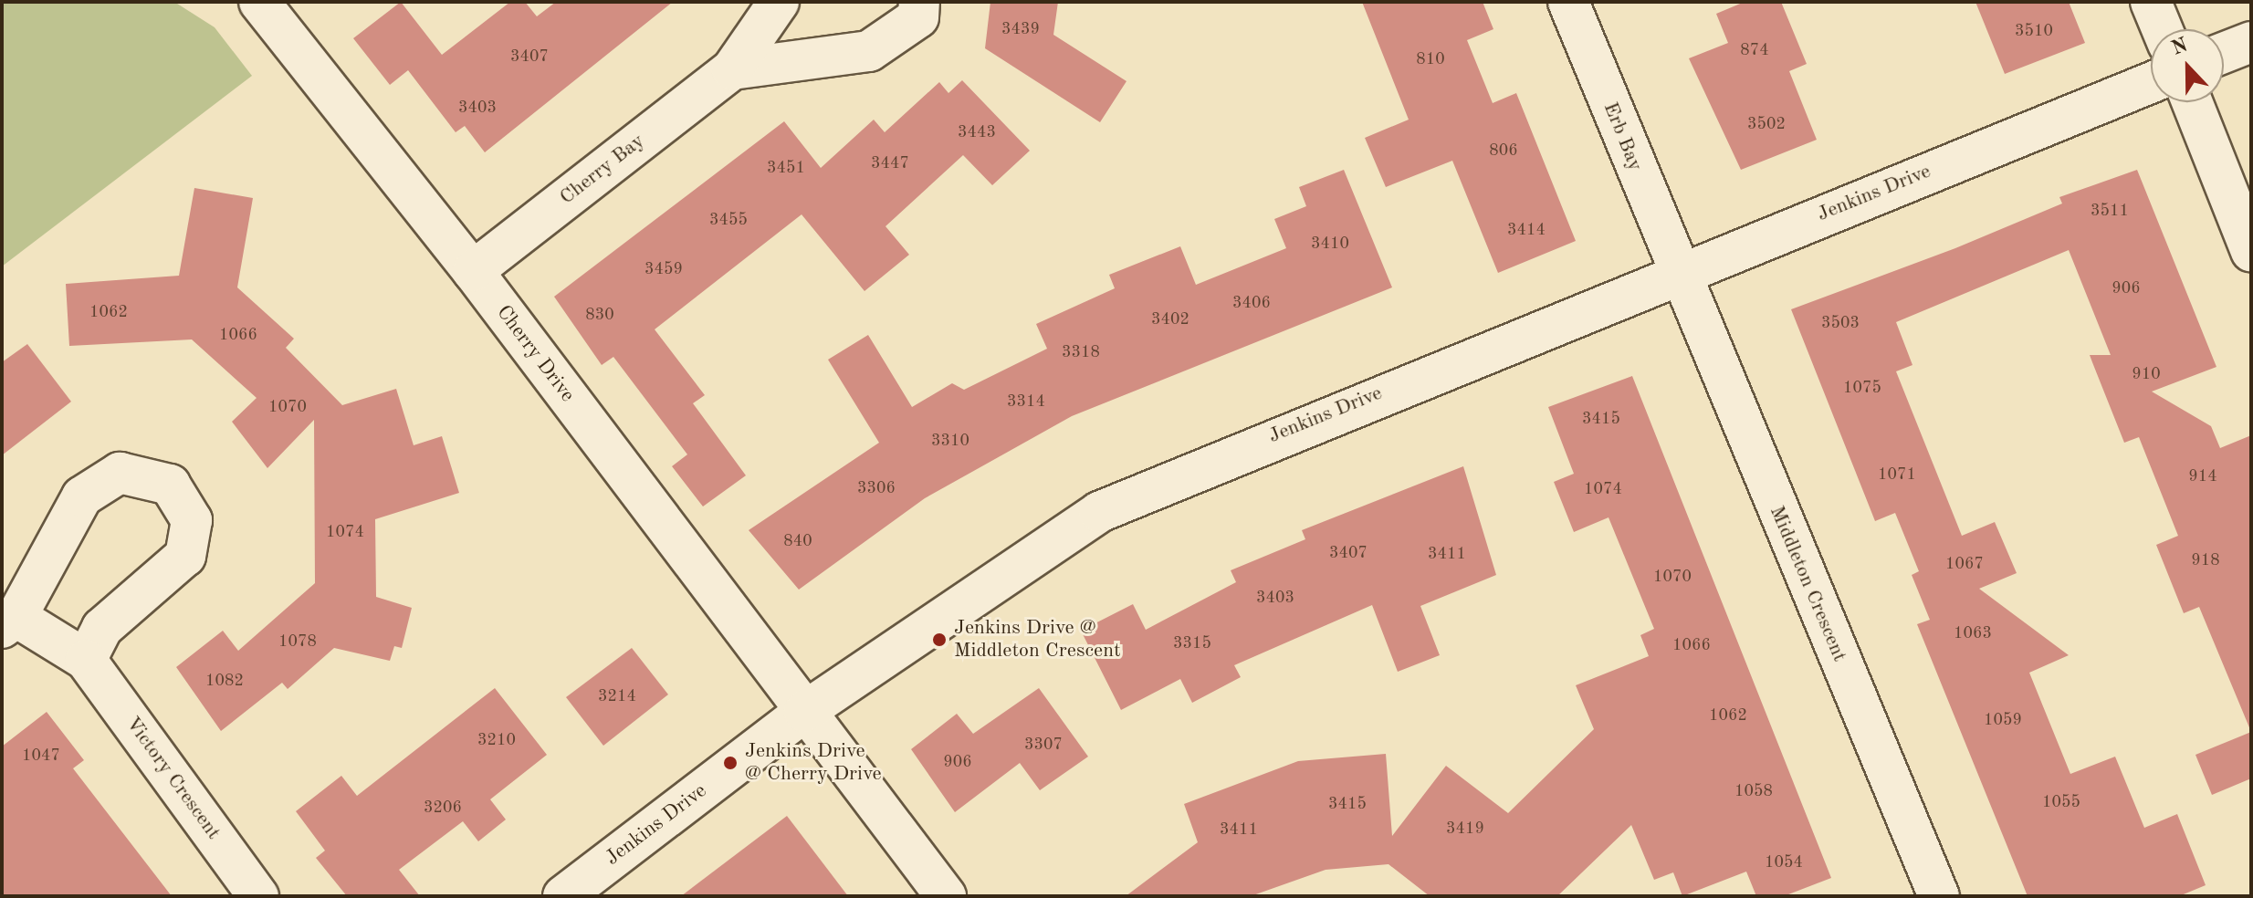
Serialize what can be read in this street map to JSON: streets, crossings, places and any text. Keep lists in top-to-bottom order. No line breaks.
{"streets":{"street":["Erb Bay","Cherry Bay","Jenkins Drive","Cherry Drive","Middleton Crescent","Victory Crescent"]},"crossings":[["Erb Bay","Jenkins Drive"],["Erb Bay","Middleton Crescent"],["Cherry Bay","Cherry Drive"],["Jenkins Drive","Cherry Drive"],["Jenkins Drive","Middleton Crescent"]],"places":["Jenkins Drive @ Middleton Crescent","Jenkins Drive @ Cherry Drive"],"house_numbers":["3439","3510","874","3407","810","3403","3502","3443","806","3447","3451","3511","3455","3414","3410","3459","906","3406","1062","830","3402","3503","1066","3318","910","1075","3314","1070","3415","3310","1071","914","3306","1074","1074","840","3407","3411","918","1067","1070","3403","1063","1078","3315","1066","1082","3214","1062","1059","3210","3307","1047","906","1058","1055","3415","3206","3419","3411","1054"],"north":"top"}
